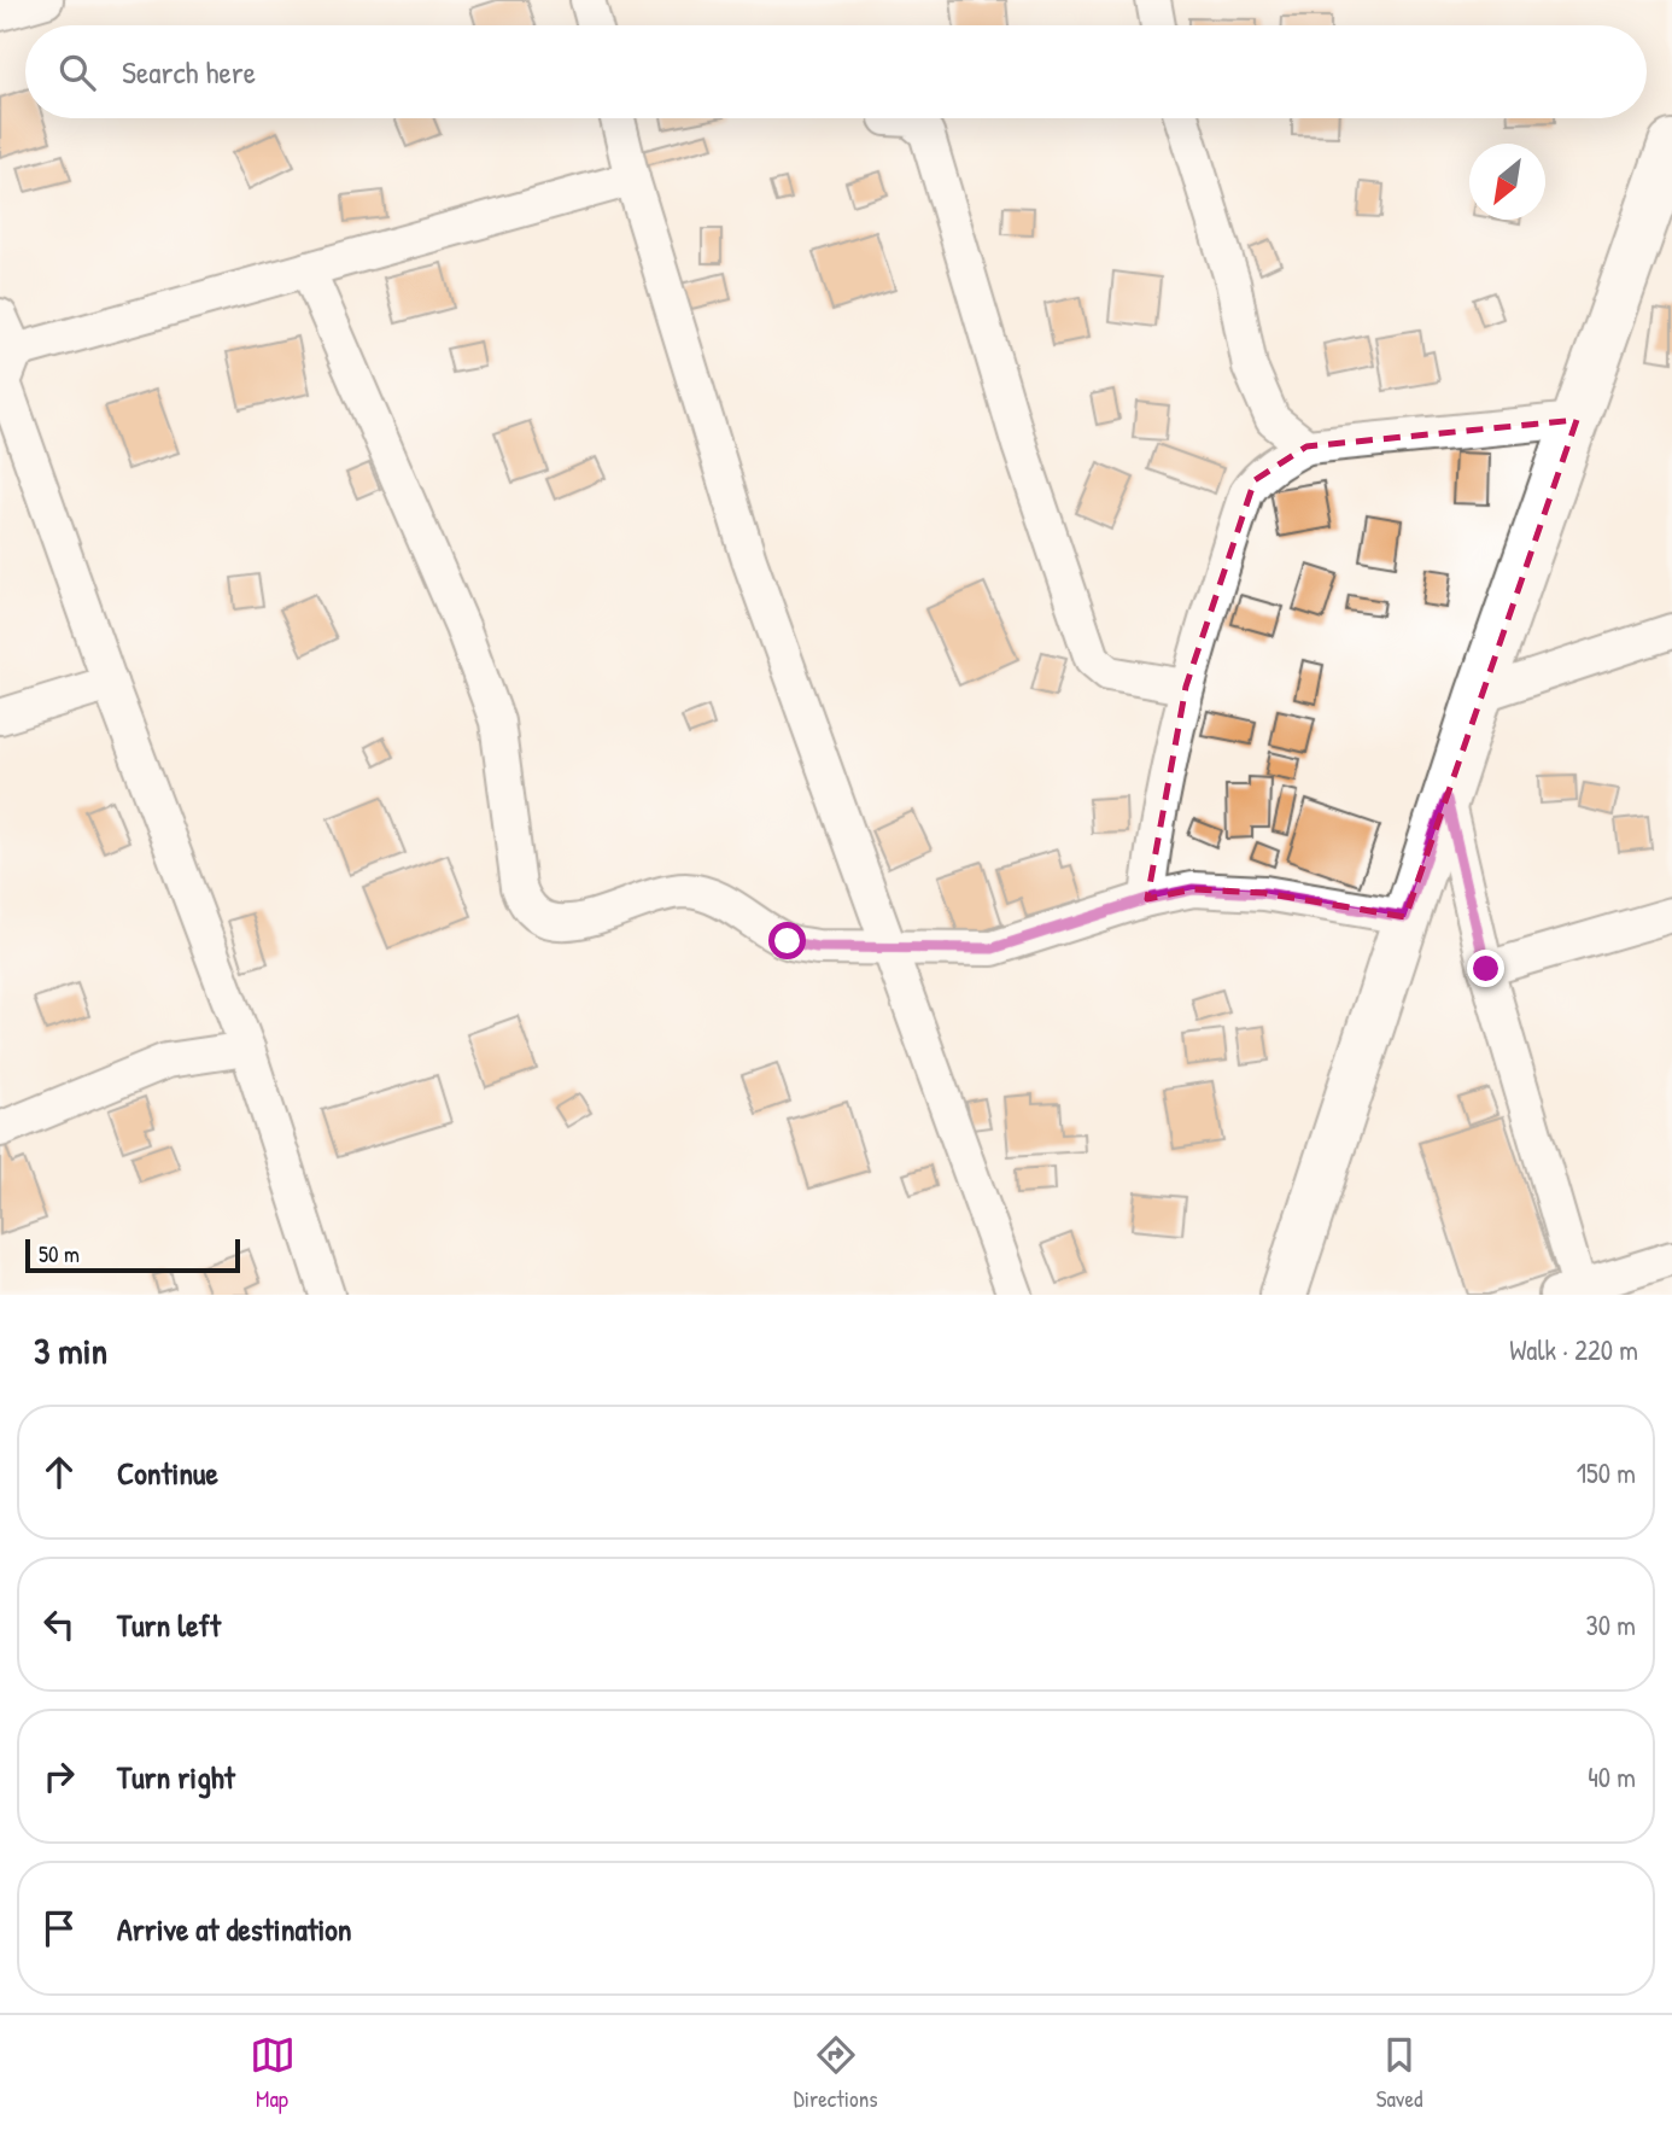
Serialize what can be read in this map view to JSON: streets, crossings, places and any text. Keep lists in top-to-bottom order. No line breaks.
{"scale_bar":"50 m","north":"bottom left","page":{"search":"Search here","scale":"50 m","heading":["3 min","Walk · 220 m"],"list":[["Continue","150 m"],["Turn left","30 m"],["Turn right","40 m"],"Arrive at destination"],"nav":["Map","Directions","Saved"]}}
